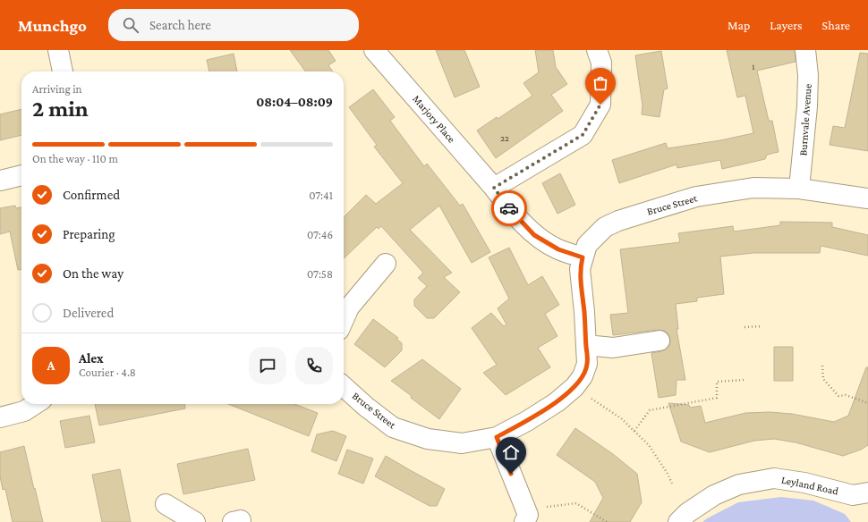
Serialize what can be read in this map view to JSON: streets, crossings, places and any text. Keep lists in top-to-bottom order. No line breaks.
{"streets":{"street":["Marjory Place","Burnvale Avenue","Bruce Street","Leyland Road"]},"crossings":[["Marjory Place","Bruce Street"],["Burnvale Avenue","Bruce Street"]],"house_numbers":["1","22"],"page":{"header":"Munchgo","search":"Search here","nav":["Map","Layers","Share"],"heading":["2 min","Arriving in","08:04–08:09"],"panel":["Alex","Courier · 4.8"],"bar":"On the way · 110 m","list":[["Confirmed","07:41"],["Preparing","07:46"],["On the way","07:58"],"Delivered"],"round":"A"}}
